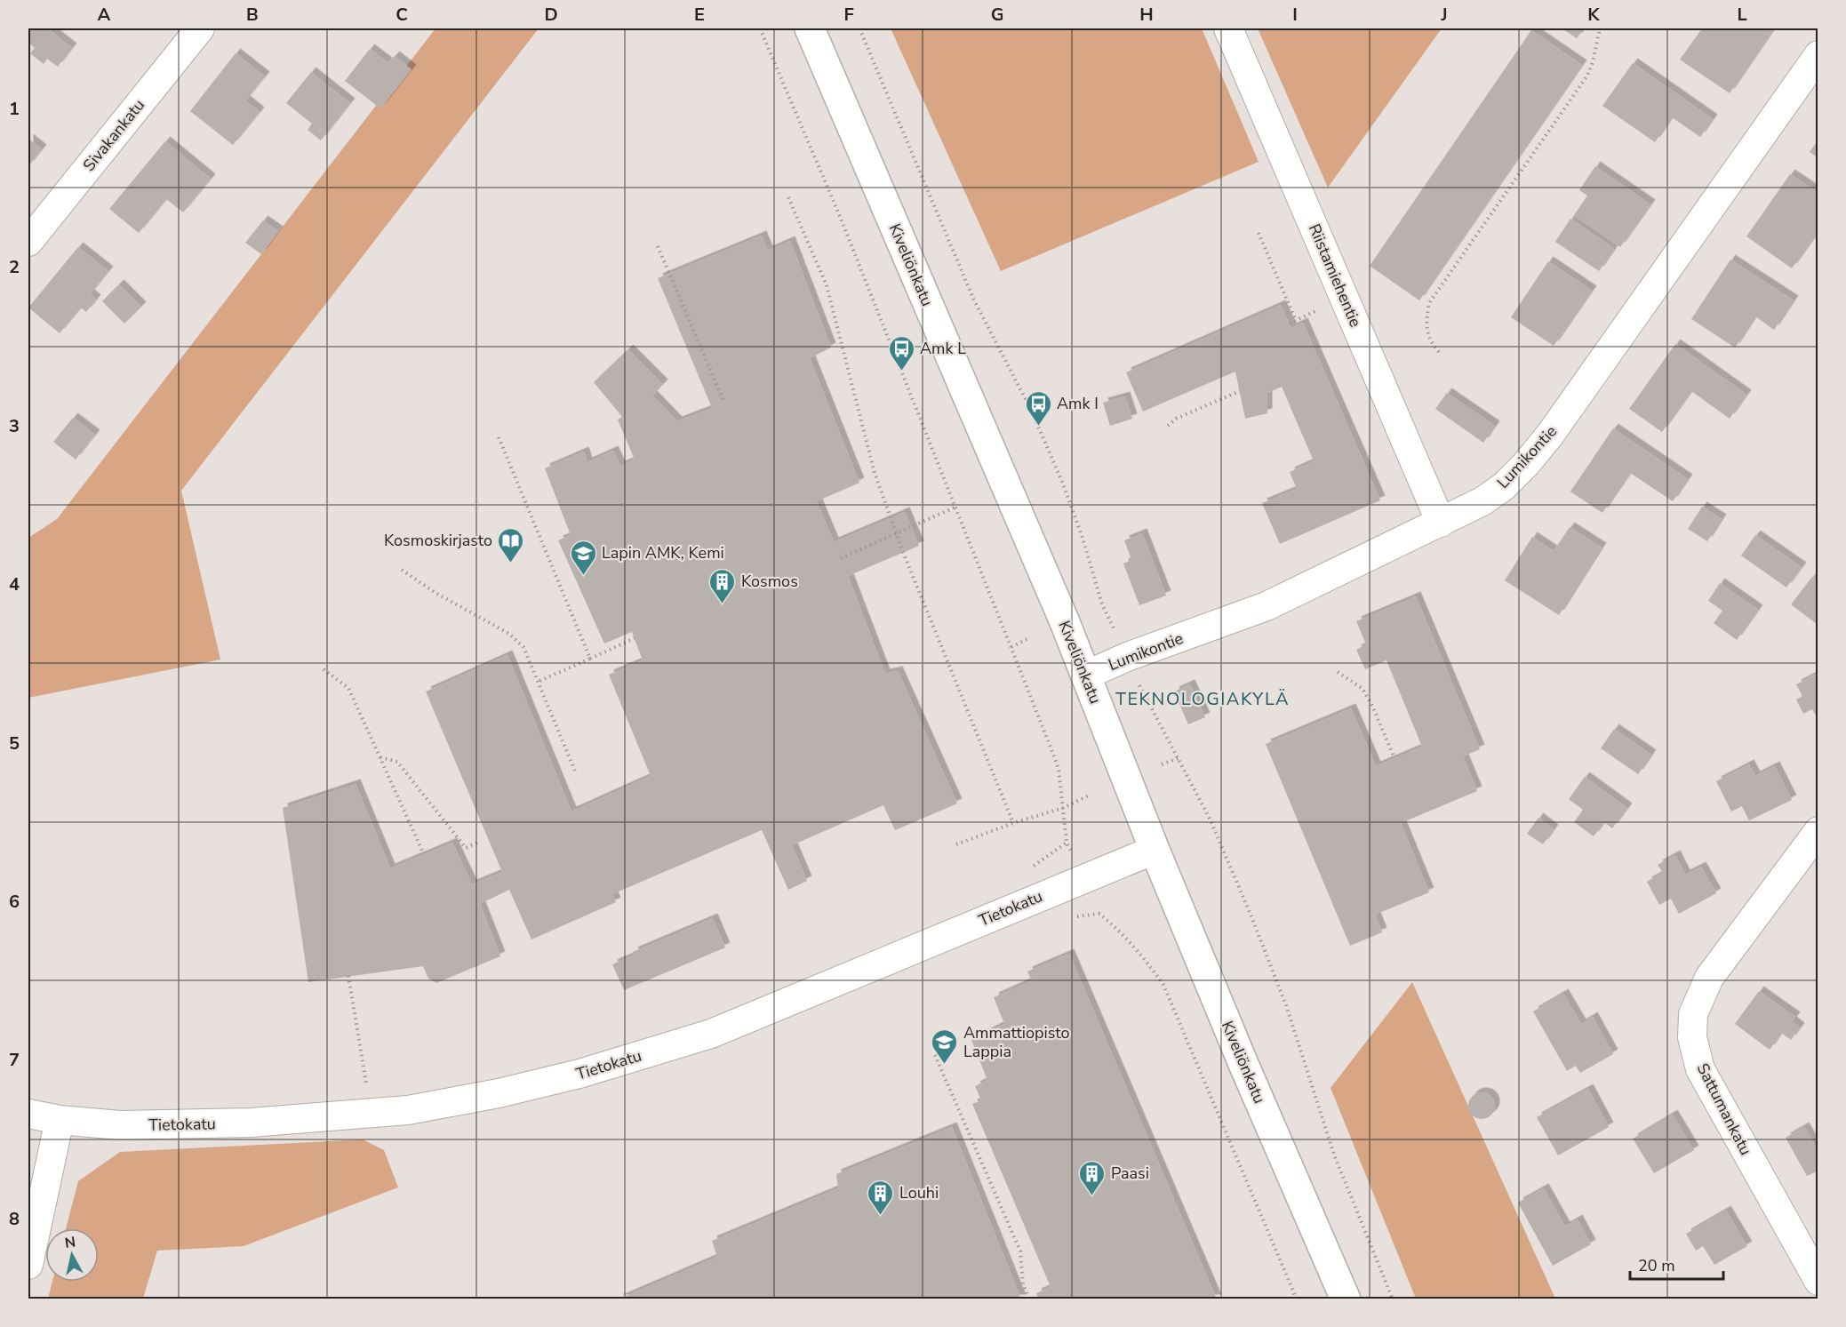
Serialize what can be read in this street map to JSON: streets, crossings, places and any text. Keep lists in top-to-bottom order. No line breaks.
{"streets":{"main road":["Kiveliönkatu"],"street":["Sivakankatu","Riistamiehentie","Lumikontie","Tietokatu","Sattumankatu"]},"crossings":[["Kiveliönkatu","Lumikontie"],["Kiveliönkatu","Tietokatu"],["Riistamiehentie","Lumikontie"]],"districts":["TEKNOLOGIAKYLÄ"],"places":{"bus stop":["Amk L","Amk I"],"library":["Kosmoskirjasto"],"school or university":["Lapin AMK, Kemi","Ammattiopisto Lappia"],"building":["Kosmos","Paasi","Louhi"]},"scale_bar":"20 m","north":"top","grid":{"columns":["A","B","C","D","E","F","G","H","I","J","K","L"],"rows":["1","2","3","4","5","6","7","8"]}}
